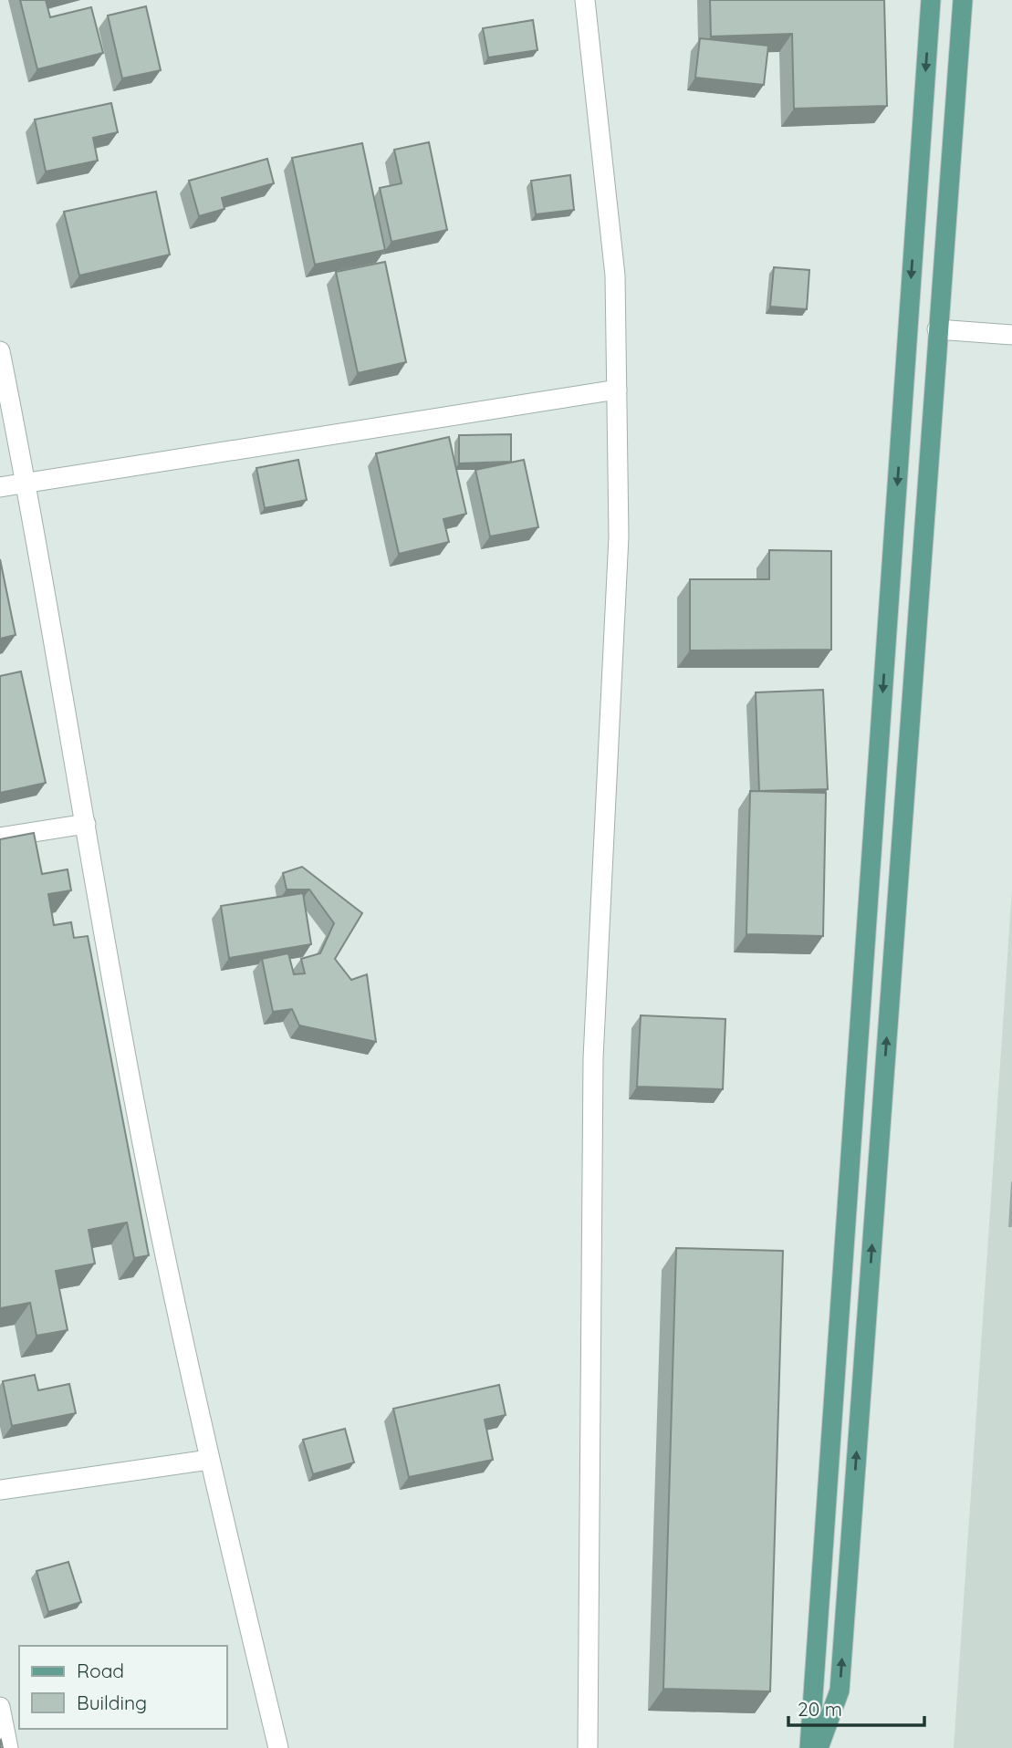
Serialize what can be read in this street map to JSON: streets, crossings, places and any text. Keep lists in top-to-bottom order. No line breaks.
{"legend":["Road","Building"],"scale_bar":"20 m"}
